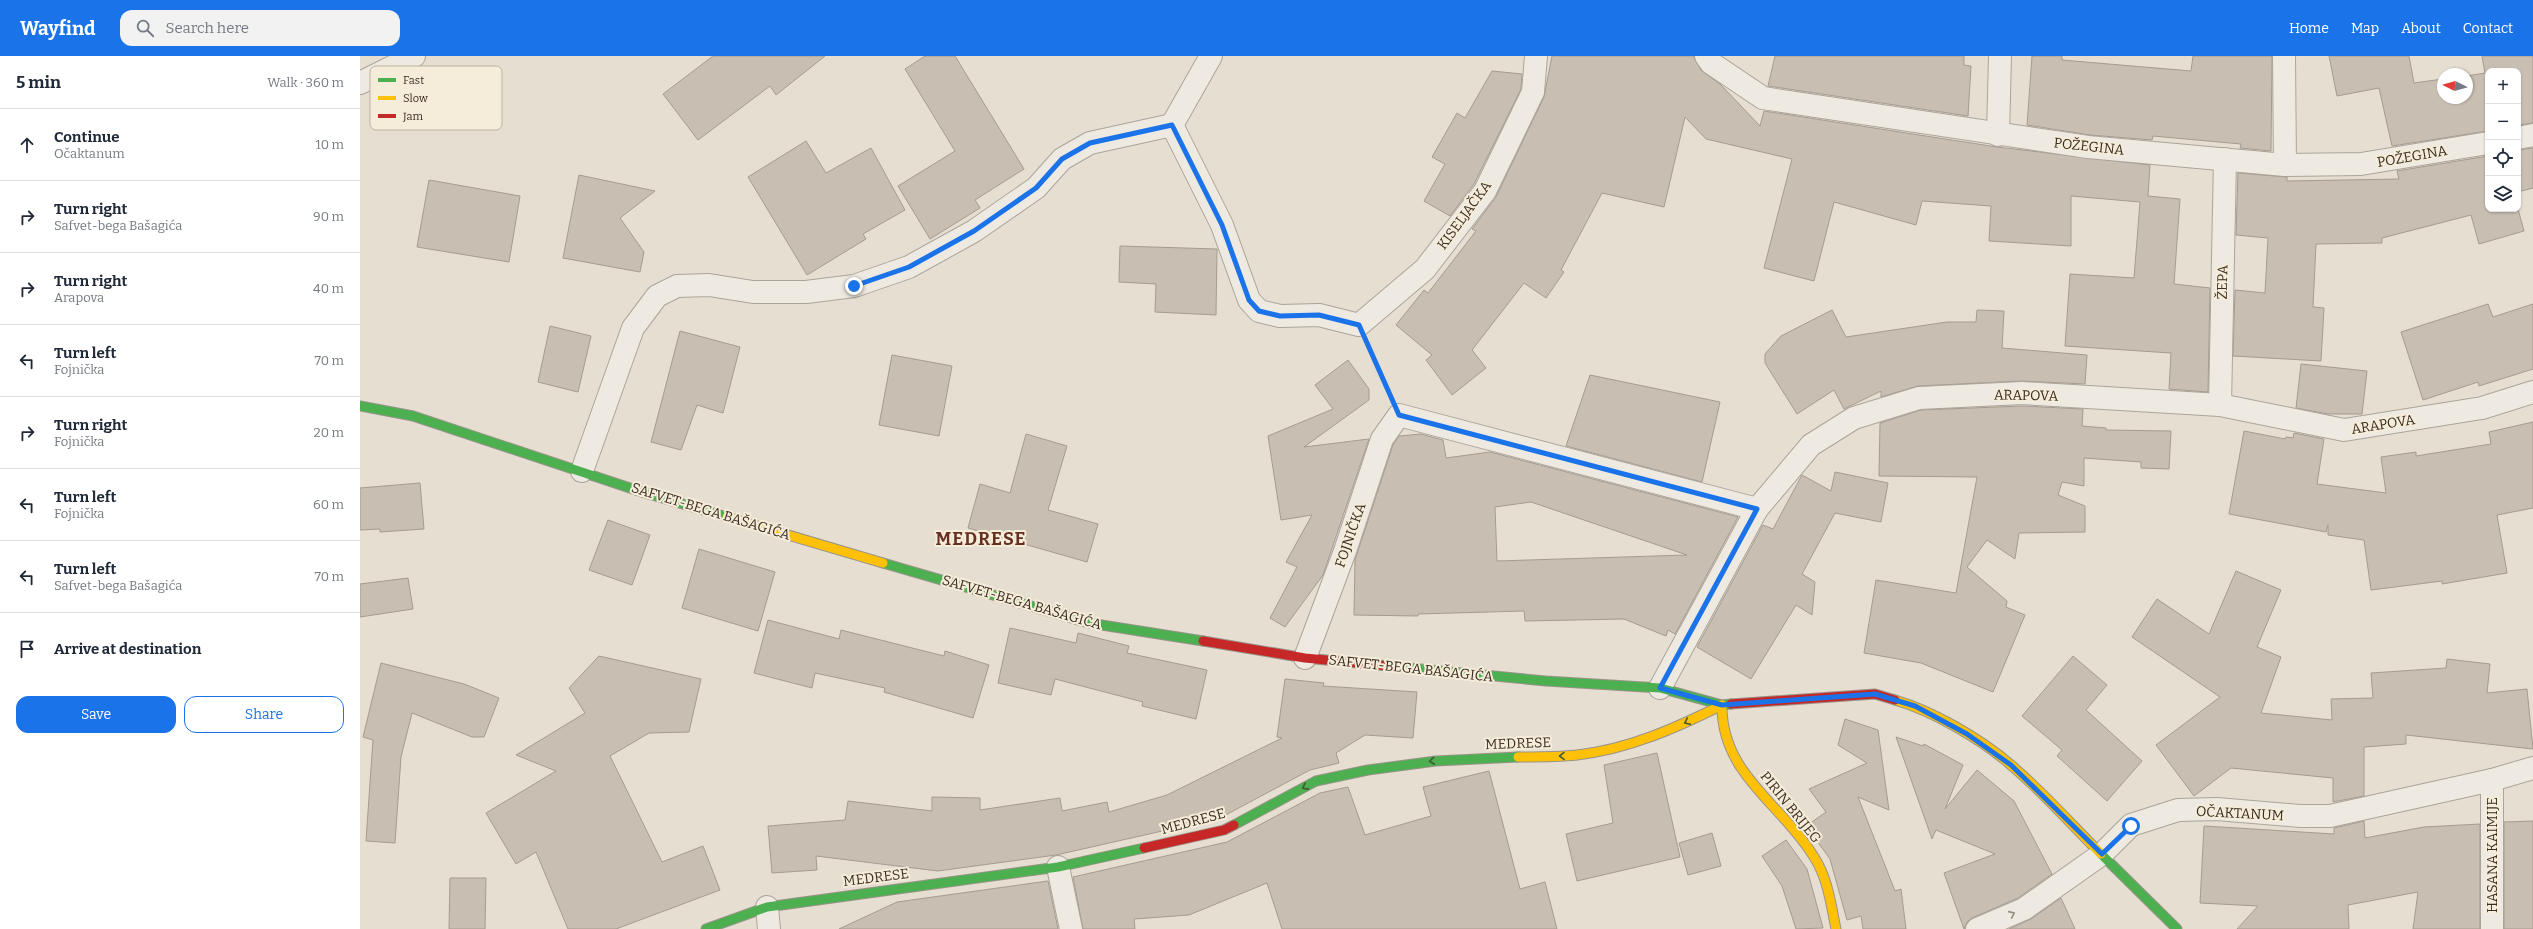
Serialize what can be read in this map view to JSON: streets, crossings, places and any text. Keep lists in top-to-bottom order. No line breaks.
{"streets":{"street":["POŽEGINA","KISELJAČKA","ŽEPA","ARAPOVA","SAFVET-BEGA BAŠAGIĆA","FOJNIČKA","MEDRESE","PIRIN BRIJEG","OČAKTANUM","HASANA KAIMIJE"]},"crossings":[["POŽEGINA","ŽEPA"],["ŽEPA","ARAPOVA"],["ARAPOVA","SAFVET-BEGA BAŠAGIĆA"],["SAFVET-BEGA BAŠAGIĆA","FOJNIČKA"],["SAFVET-BEGA BAŠAGIĆA","MEDRESE"],["SAFVET-BEGA BAŠAGIĆA","PIRIN BRIJEG"],["SAFVET-BEGA BAŠAGIĆA","OČAKTANUM"],["MEDRESE","PIRIN BRIJEG"],["OČAKTANUM","HASANA KAIMIJE"]],"one_way":["MEDRESE"],"districts":["MEDRESE"],"legend":["Fast","Slow","Jam"],"north":"left","page":{"header":"Wayfind","search":"Search here","nav":["Home","Map","About","Contact"],"heading":["5 min","Walk · 360 m"],"map_buttons":["+","−"],"list":[["Continue","Očaktanum","10 m"],["Turn right","Safvet-bega Bašagića","90 m"],["Turn right","Arapova","40 m"],["Turn left","Fojnička","70 m"],["Turn right","Fojnička","20 m"],["Turn left","Fojnička","60 m"],["Turn left","Safvet-bega Bašagića","70 m"],"Arrive at destination"],"buttons":["Save","Share"]}}
